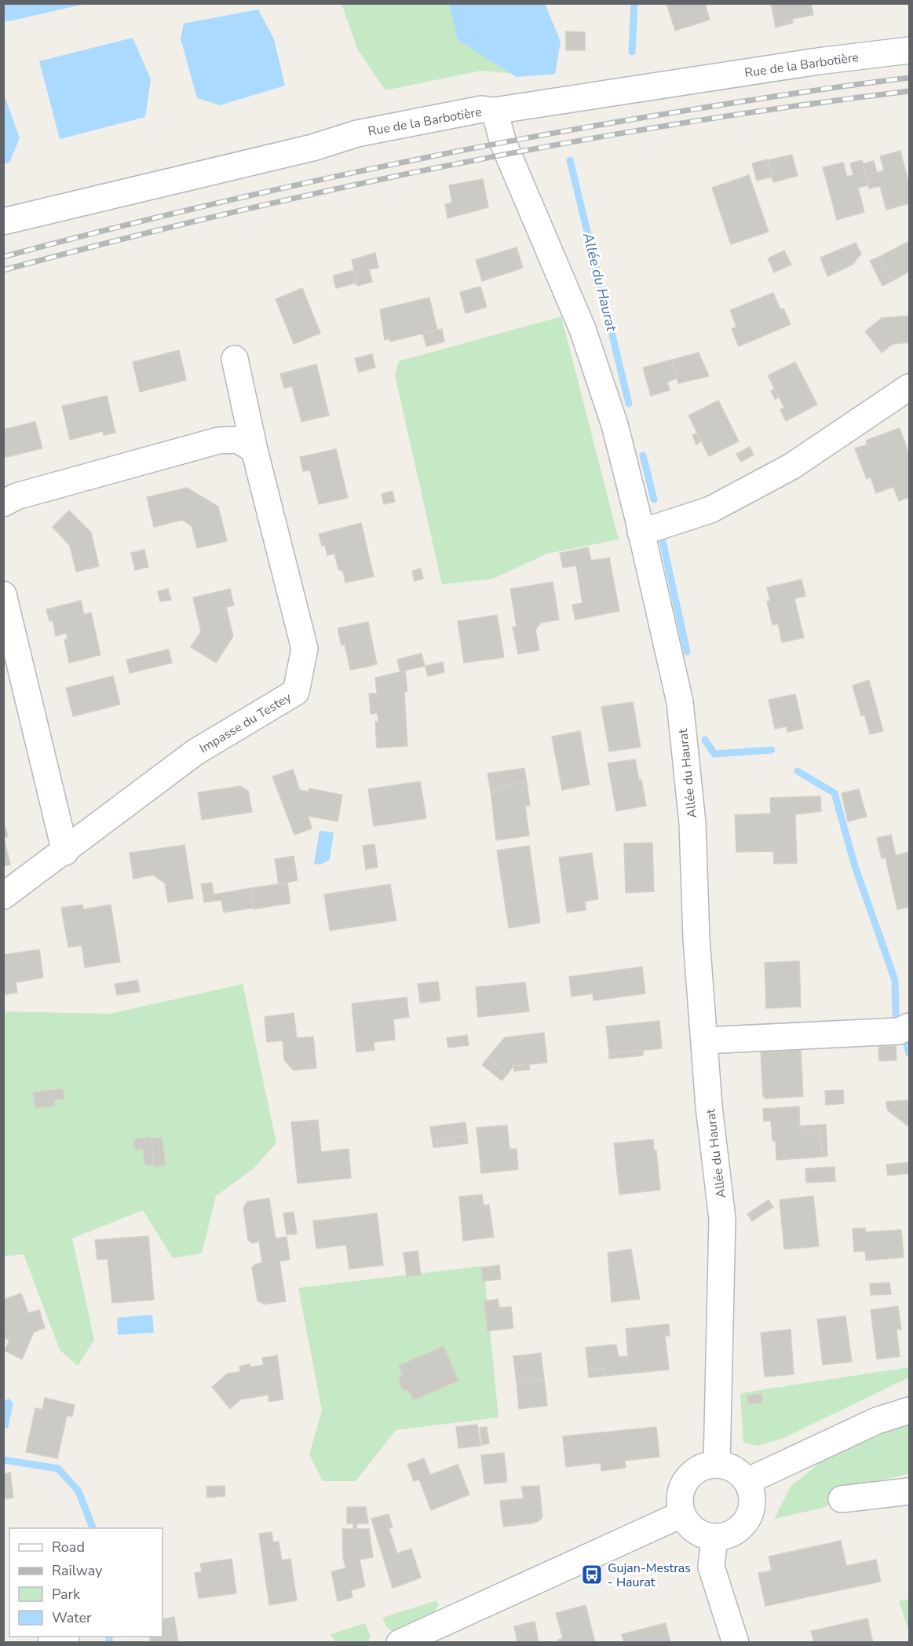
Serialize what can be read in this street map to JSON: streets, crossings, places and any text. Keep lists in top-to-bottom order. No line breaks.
{"streets":{"street":["Rue de la Barbotière","Impasse du Testey","Allée du Haurat"]},"crossings":[["Rue de la Barbotière","Allée du Haurat"]],"water":["Allée du Haurat"],"places":{"bus stop":["Gujan-Mestras - Haurat"]},"legend":["Road","Railway","Park","Water"]}
